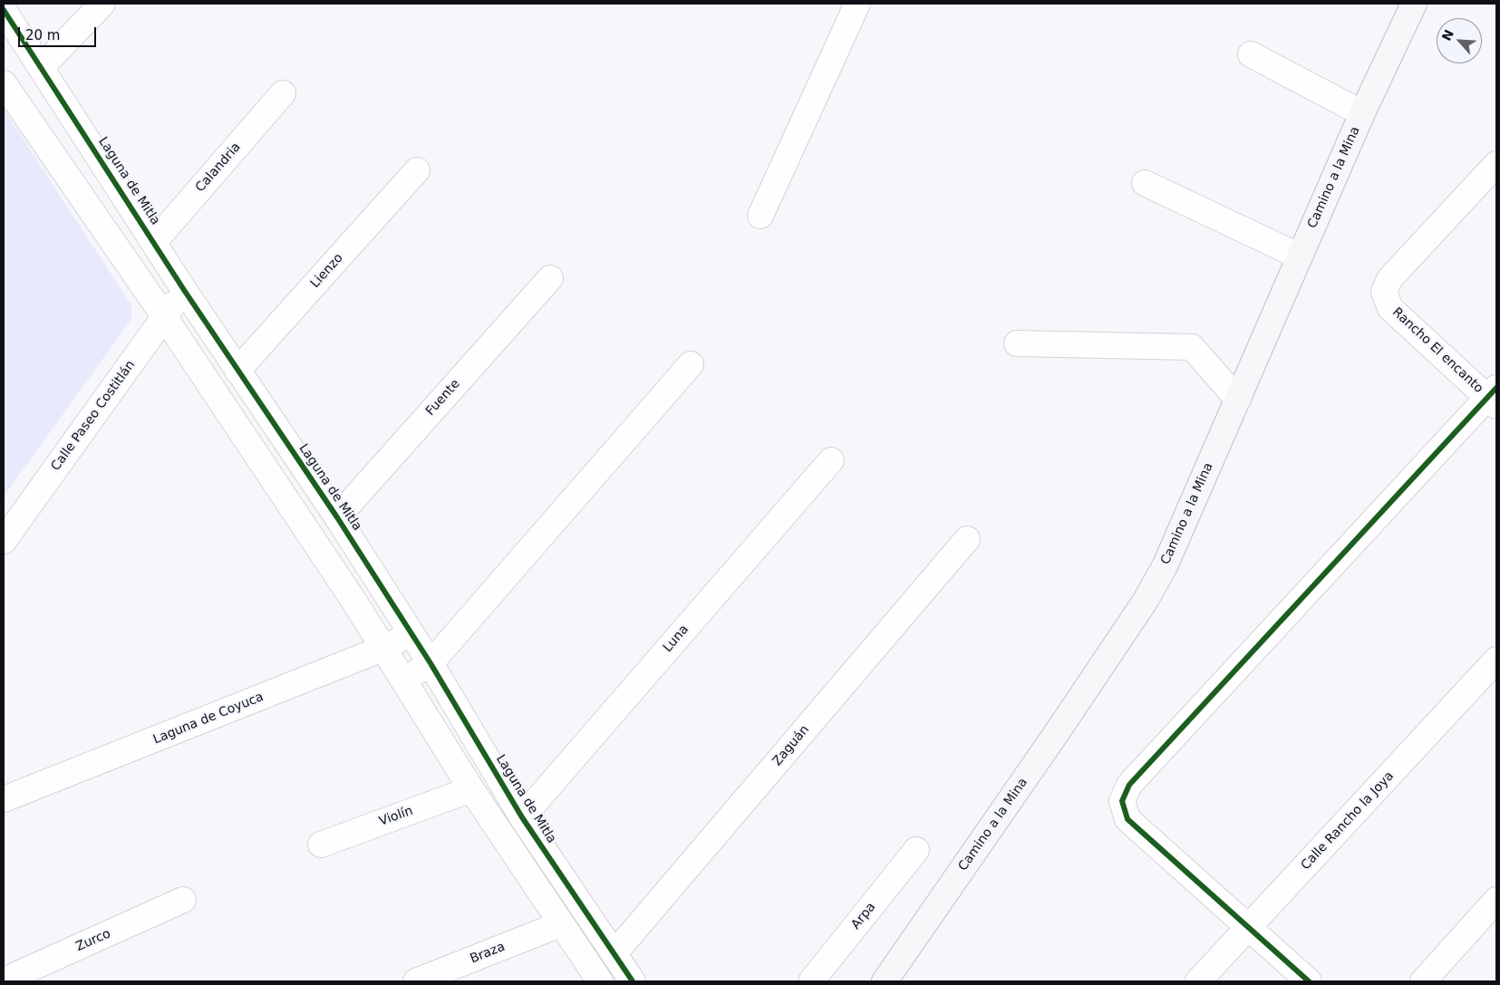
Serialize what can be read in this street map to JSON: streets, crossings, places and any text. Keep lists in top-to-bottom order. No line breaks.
{"streets":{"main road":["Camino a la Mina"],"street":["Calandria","Laguna de Mitla","Lienzo","Rancho El encanto","Fuente","Calle Paseo Costitlán","Luna","Laguna de Coyuca","Zaguán","Violín","Calle Rancho la Joya","Arpa","Zurco","Braza"]},"crossings":[["Calandria","Laguna de Mitla"],["Laguna de Mitla","Lienzo"],["Laguna de Mitla","Fuente"],["Laguna de Mitla","Calle Paseo Costitlán"],["Laguna de Mitla","Luna"],["Laguna de Mitla","Laguna de Coyuca"],["Laguna de Mitla","Zaguán"]],"scale_bar":"20 m","north":"top left"}
